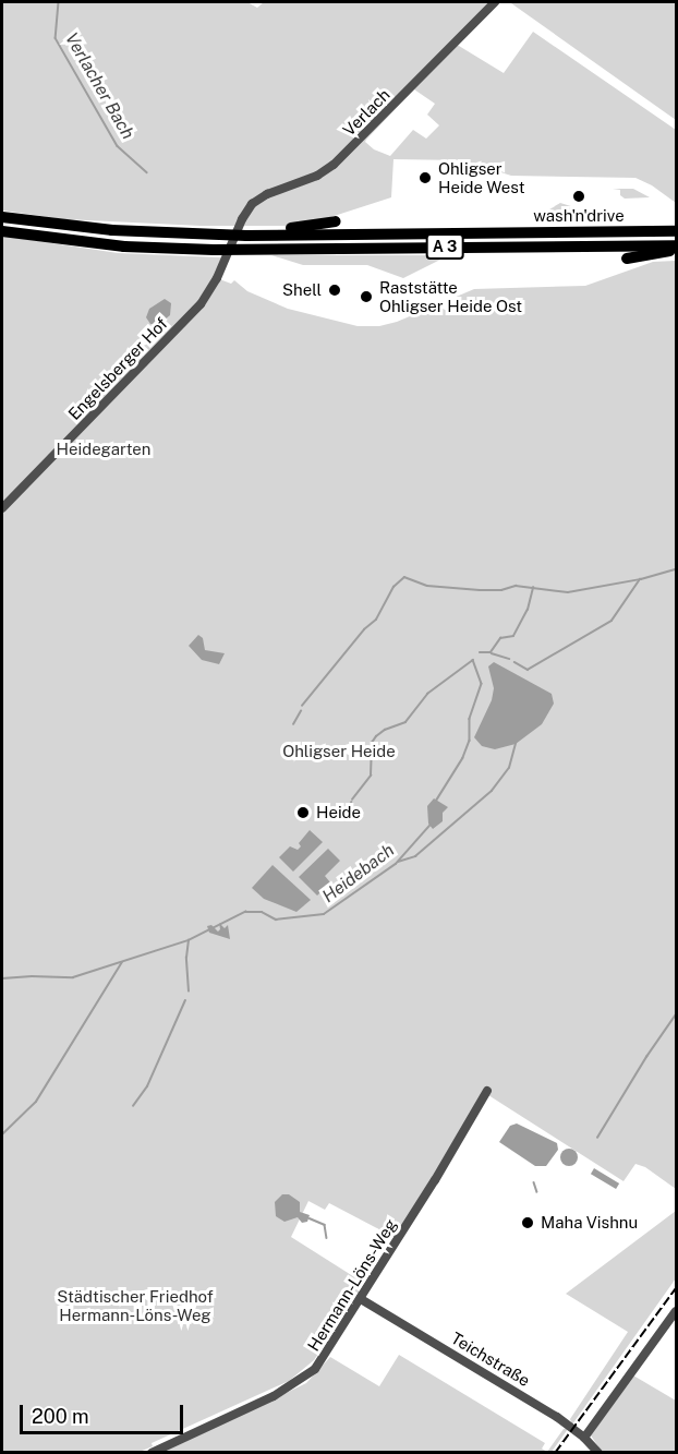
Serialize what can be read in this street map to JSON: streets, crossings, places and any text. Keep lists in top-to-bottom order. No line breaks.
{"streets":{"highway":["A 3"],"street":["Verlach","Engelsberger Hof","Hermann-Löns-Weg","Teichstraße"]},"crossings":[["Verlach","Engelsberger Hof"],["Hermann-Löns-Weg","Teichstraße"]],"water":["Verlacher Bach","Heidebach"],"parks":["Heidegarten","Ohligser Heide","Städtischer Friedhof Hermann-Löns-Weg"],"places":["Ohligser Heide West","wash'n'drive","Shell","Raststätte Ohligser Heide Ost","Heide","Maha Vishnu"],"scale_bar":"200 m"}
